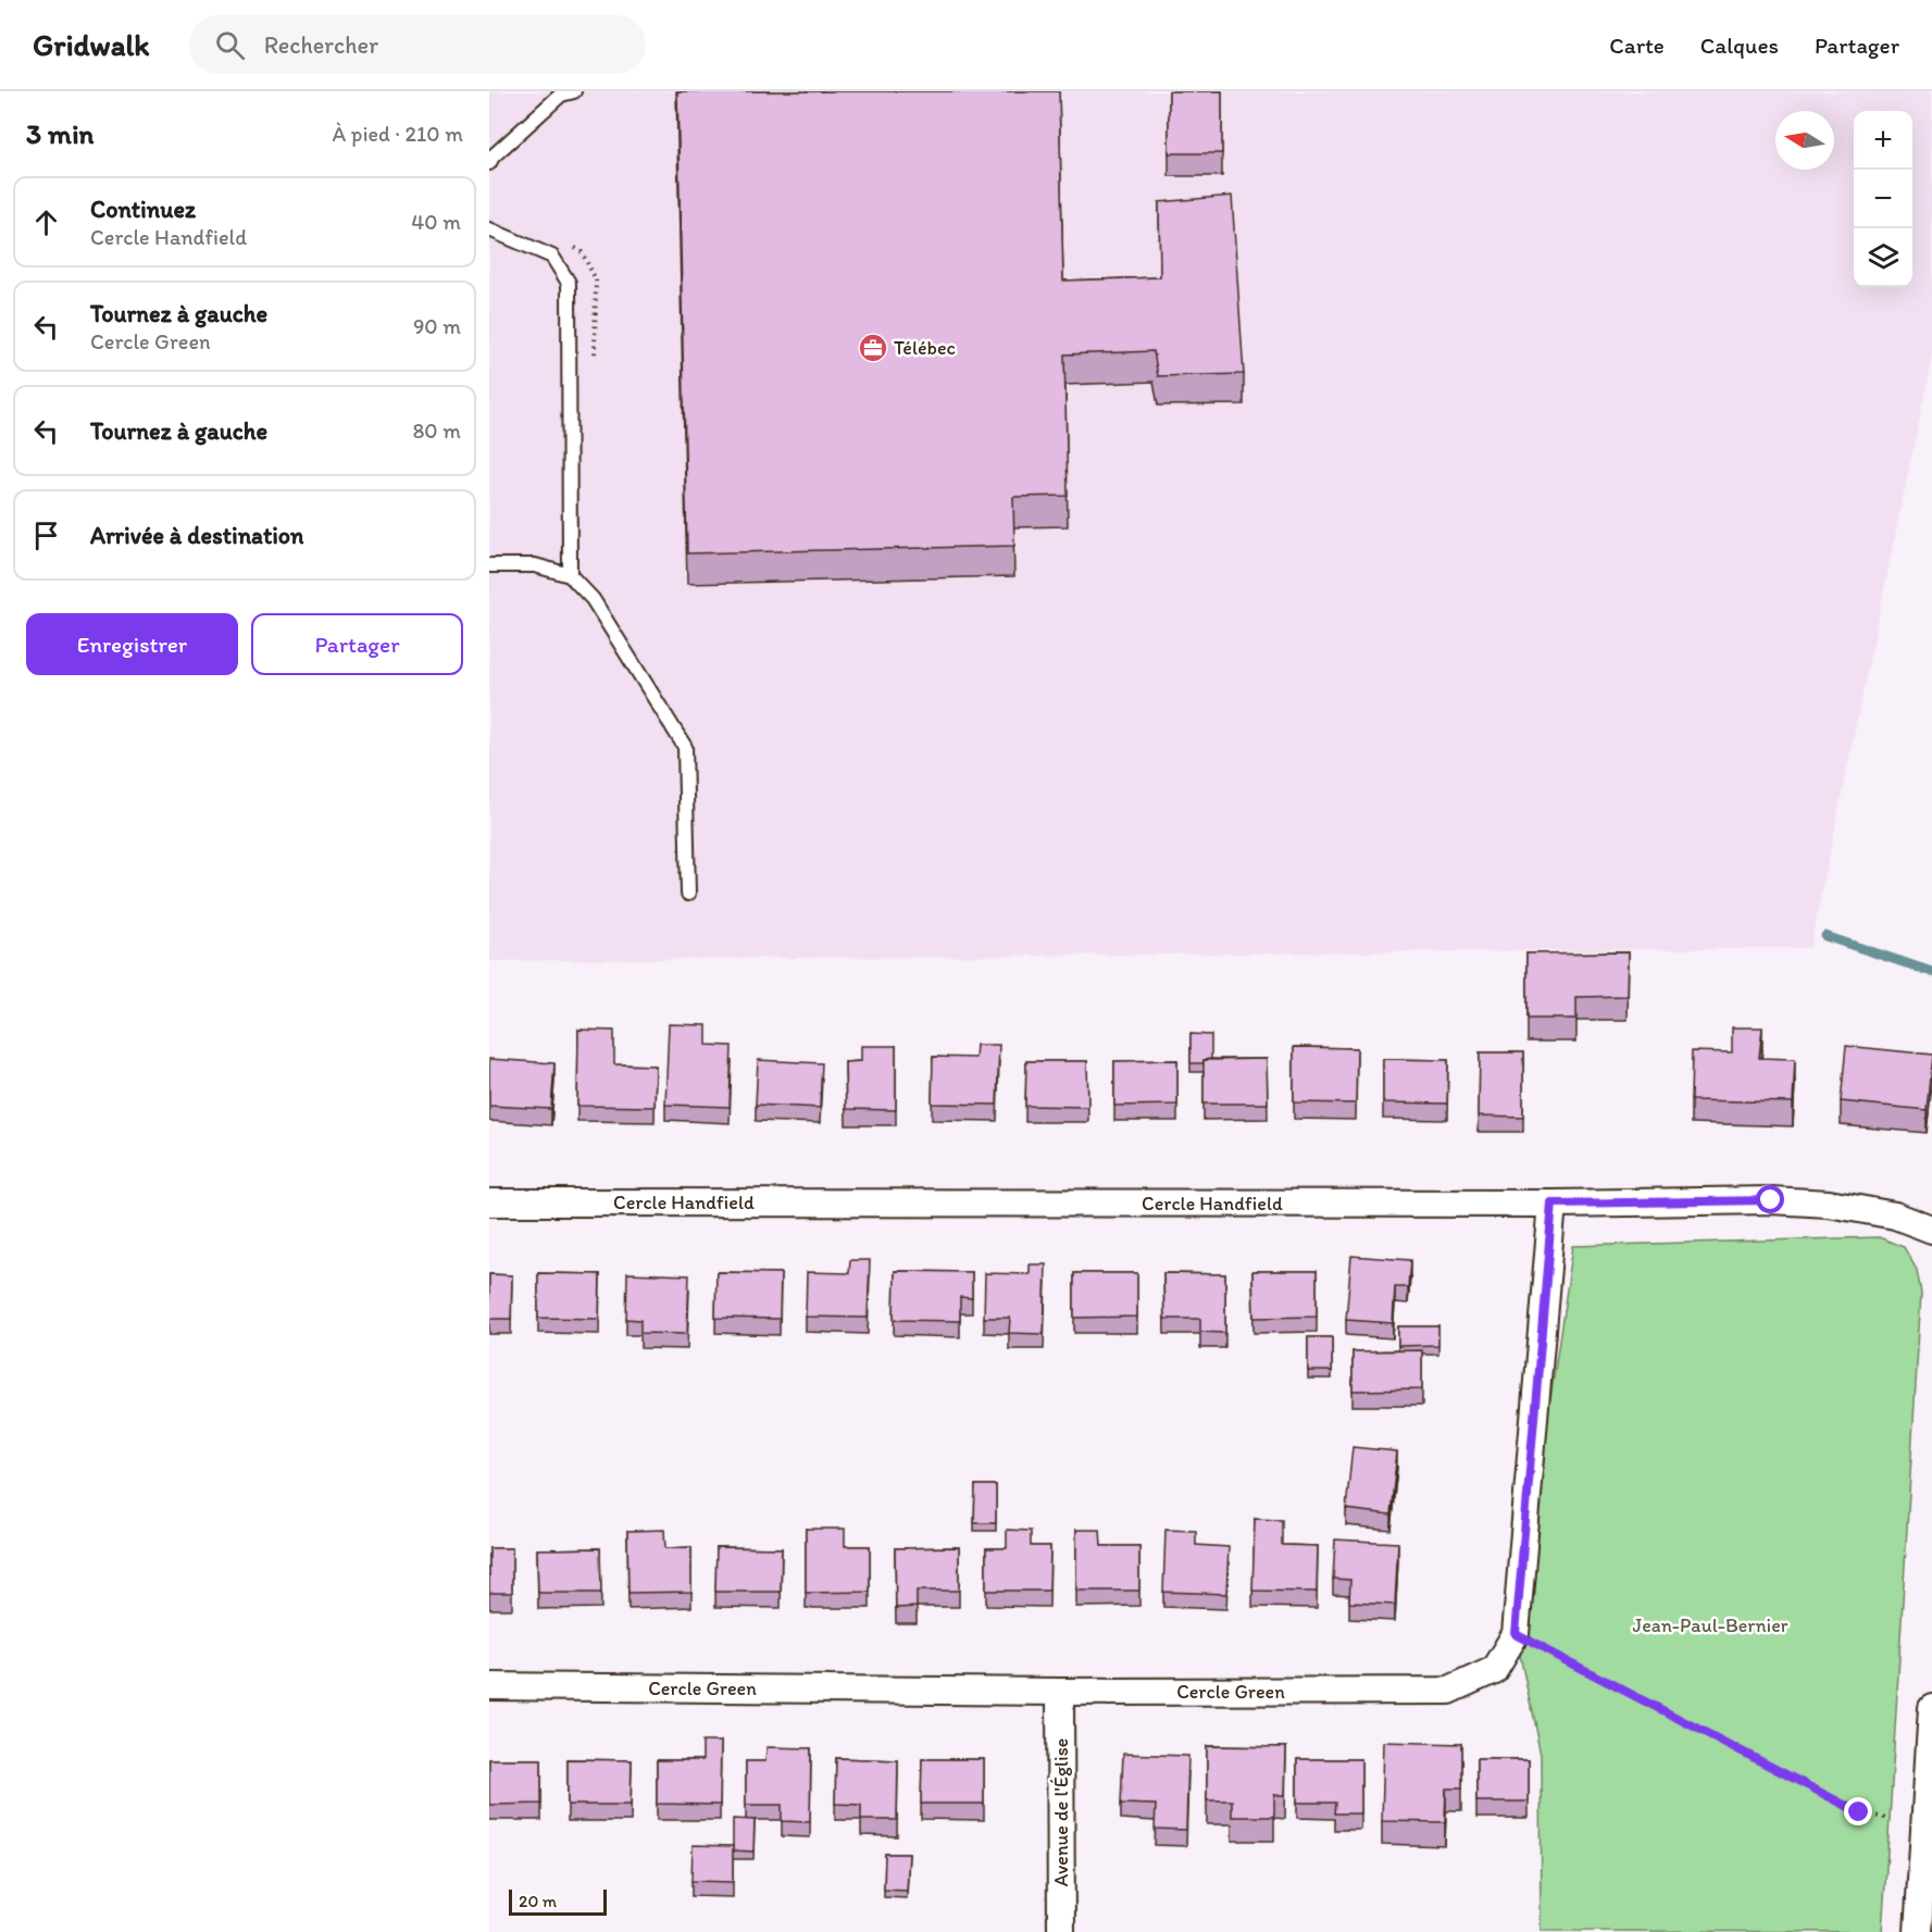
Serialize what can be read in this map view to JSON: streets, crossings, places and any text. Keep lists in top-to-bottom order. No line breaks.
{"streets":{"street":["Cercle Handfield","Cercle Green","Avenue de l'Église"]},"crossings":[["Cercle Handfield","Cercle Green"],["Cercle Green","Avenue de l'Église"]],"parks":["Jean-Paul-Bernier"],"places":{"office":["Télébec"]},"scale_bar":"20 m","north":"left","page":{"header":"Gridwalk","search":"Rechercher","nav":["Carte","Calques","Partager"],"heading":["3 min","À pied · 210 m"],"map_buttons":["+","−"],"list":[["Continuez","Cercle Handfield","40 m"],["Tournez à gauche","Cercle Green","90 m"],["Tournez à gauche","80 m"],"Arrivée à destination"],"buttons":["Enregistrer","Partager"],"scale":"20 m"}}
